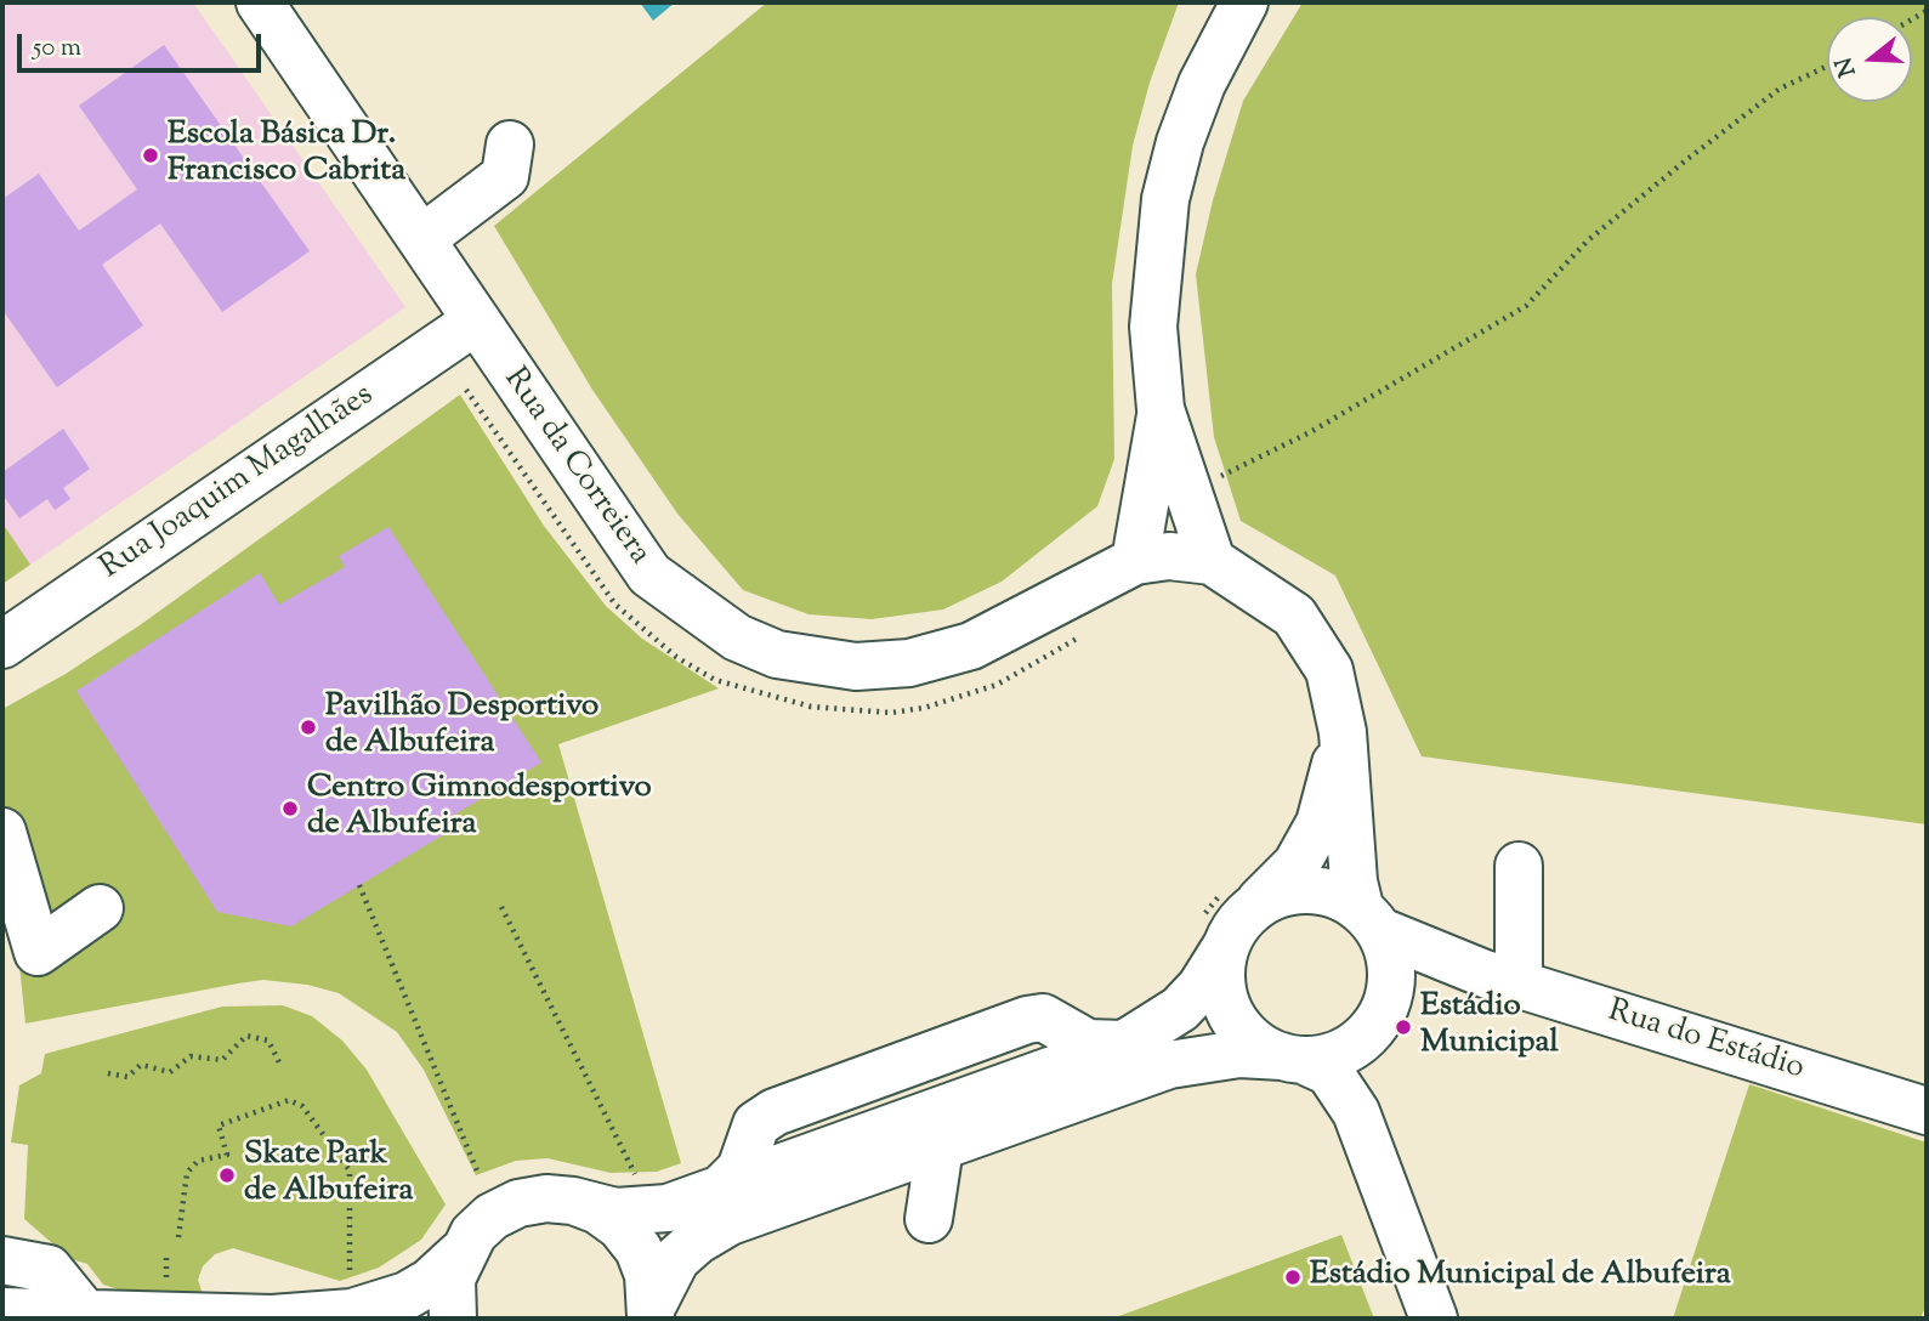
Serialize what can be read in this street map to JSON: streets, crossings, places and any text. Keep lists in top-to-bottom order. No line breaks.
{"streets":{"street":["Rua da Correiera","Rua Joaquim Magalhães","Rua do Estádio"]},"crossings":[["Rua da Correiera","Rua Joaquim Magalhães"],["Rua da Correiera","Rua do Estádio"]],"places":["Escola Básica Dr. Francisco Cabrita","Pavilhão Desportivo de Albufeira","Centro Gimnodesportivo de Albufeira","Estádio Municipal","Skate Park de Albufeira","Estádio Municipal de Albufeira"],"scale_bar":"50 m","north":"left"}
